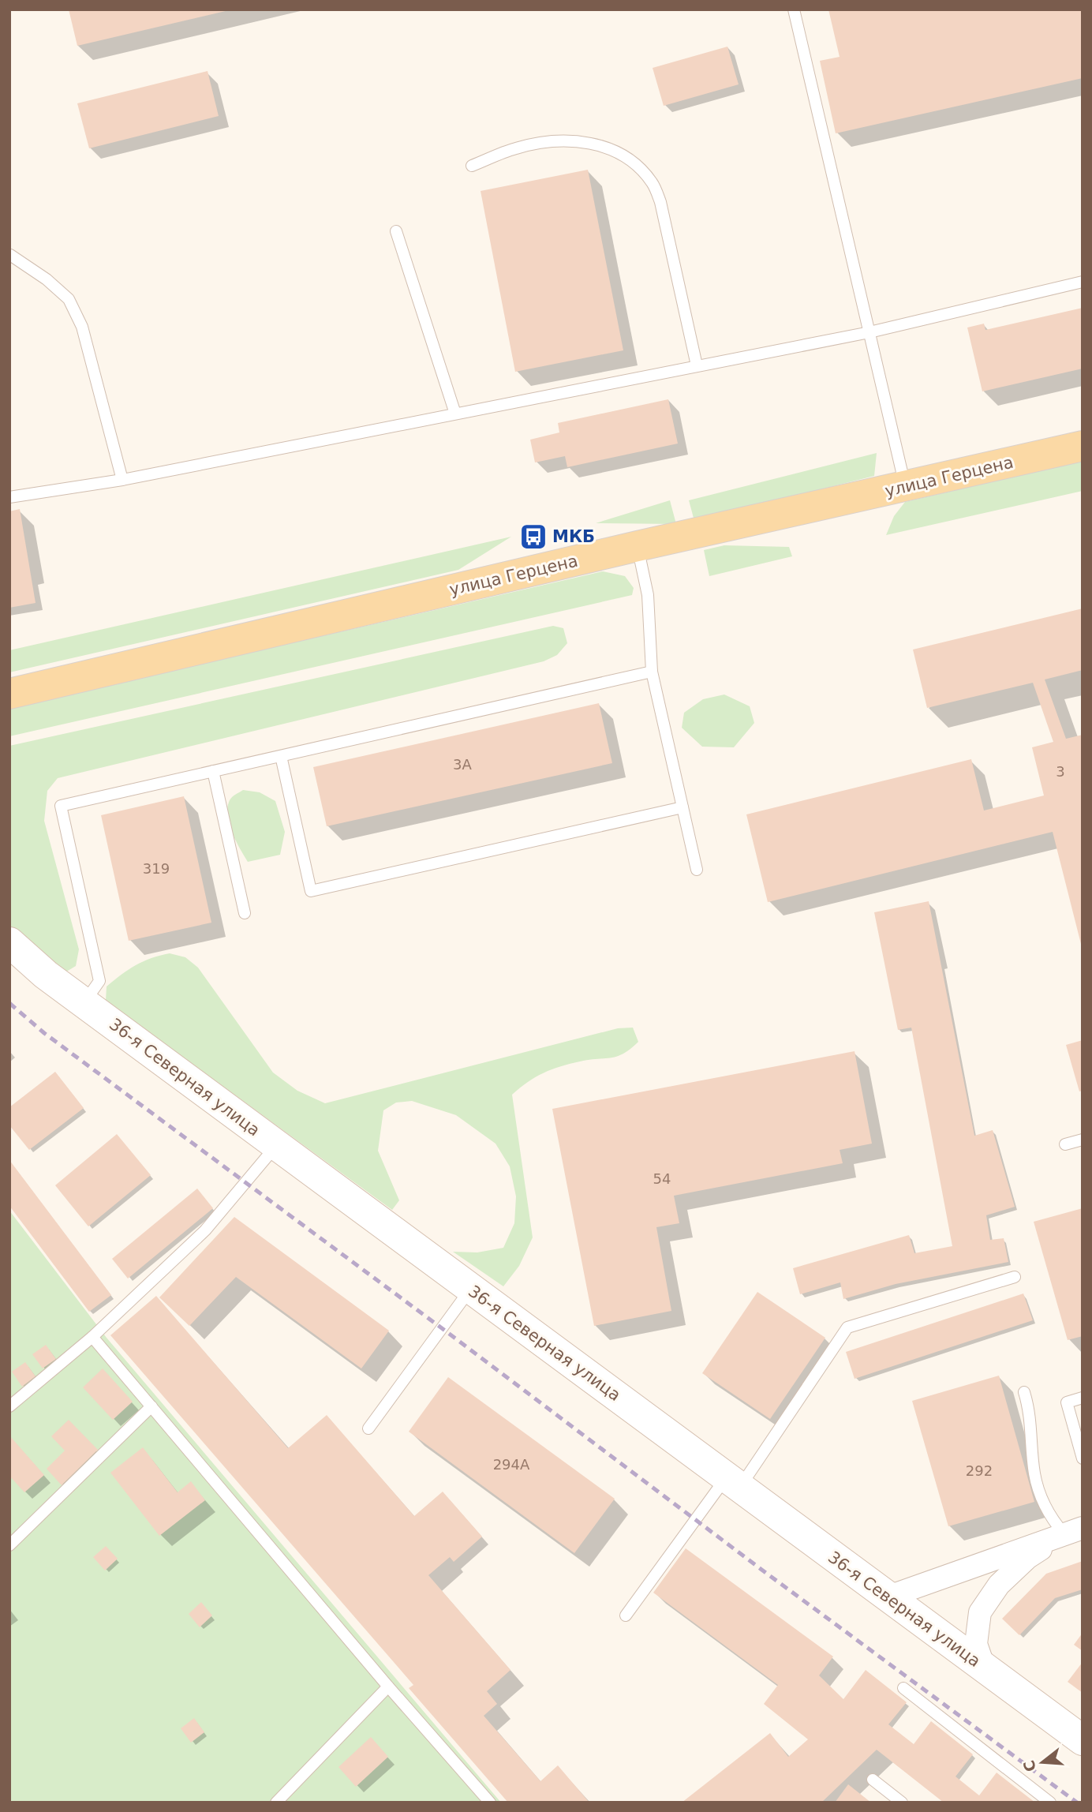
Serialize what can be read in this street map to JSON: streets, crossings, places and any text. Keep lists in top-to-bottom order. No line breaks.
{"streets":{"main road":["улица Герцена","36-я Северная улица"]},"places":{"bus stop":["МКБ"]},"house_numbers":["3А","3","319","54","294А","292"],"north":"left"}
